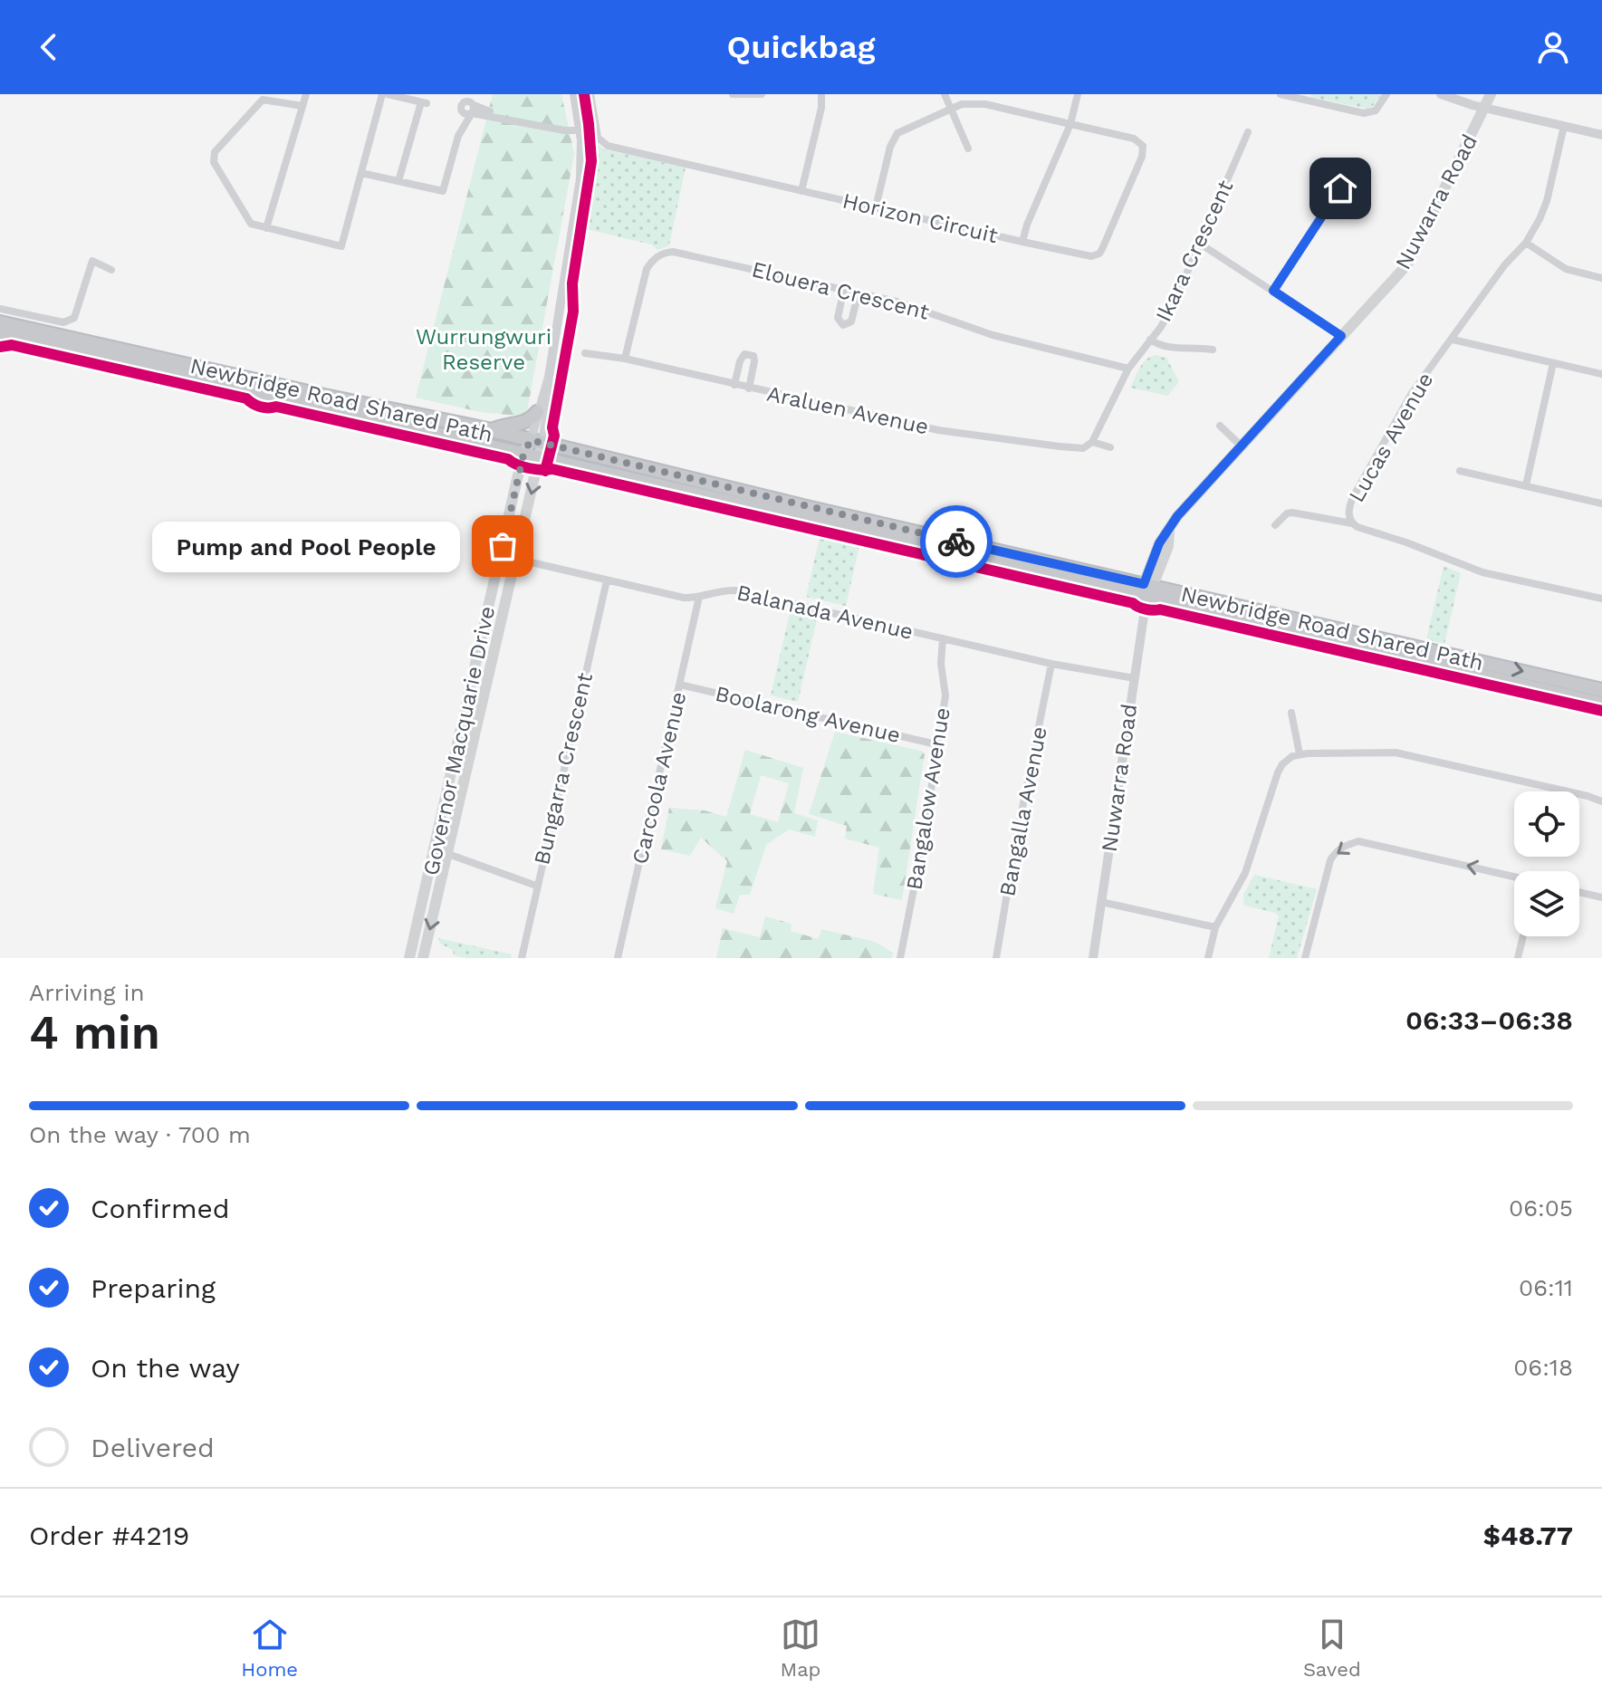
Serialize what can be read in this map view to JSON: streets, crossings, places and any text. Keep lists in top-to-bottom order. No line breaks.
{"streets":{"main road":["Nuwarra Road","Governor Macquarie Drive"],"street":["Horizon Circuit","Ikara Crescent","Elouera Crescent","Araluen Avenue","Lucas Avenue","Balanada Avenue","Boolarong Avenue","Bungarra Crescent","Carcoola Avenue","Bangalow Avenue","Bangalla Avenue"],"cycle path":["Newbridge Road Shared Path"]},"crossings":[["Nuwarra Road","Balanada Avenue"],["Ikara Crescent","Elouera Crescent"],["Ikara Crescent","Araluen Avenue"],["Elouera Crescent","Araluen Avenue"],["Balanada Avenue","Governor Macquarie Drive"],["Balanada Avenue","Bungarra Crescent"],["Balanada Avenue","Carcoola Avenue"],["Balanada Avenue","Bangalow Avenue"],["Balanada Avenue","Bangalla Avenue"],["Boolarong Avenue","Carcoola Avenue"],["Boolarong Avenue","Bangalow Avenue"]],"parks":["Wurrungwuri Reserve"],"places":["Pump and Pool People"],"page":{"header":"Quickbag","bubble":"Pump and Pool People","heading":["4 min","Arriving in","06:33–06:38"],"panel":["Order #4219","$48.77"],"bar":"On the way · 700 m","list":[["Confirmed","06:05"],["Preparing","06:11"],["On the way","06:18"],"Delivered"],"tabs":["Home","Map","Saved"]}}
